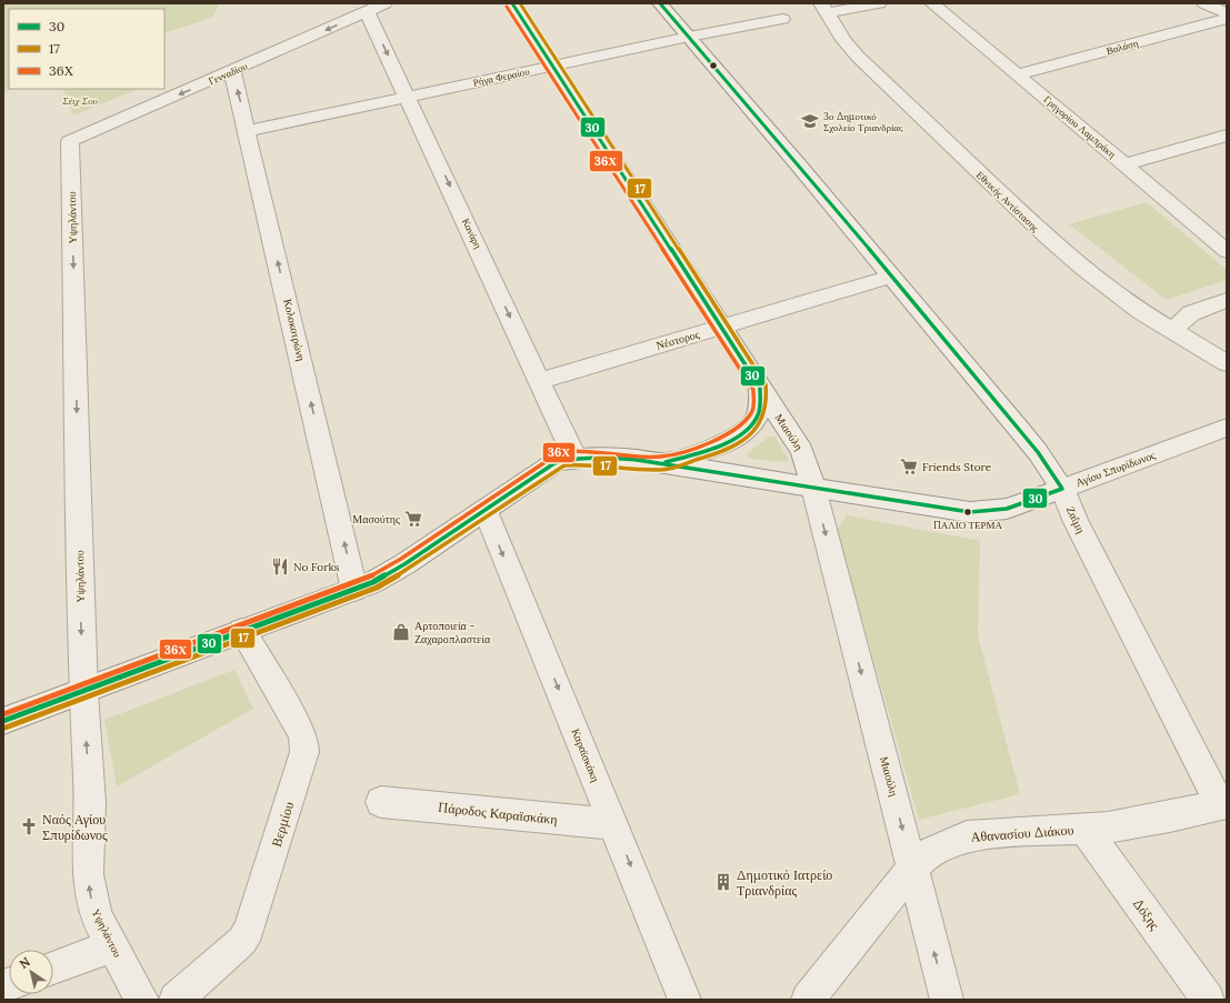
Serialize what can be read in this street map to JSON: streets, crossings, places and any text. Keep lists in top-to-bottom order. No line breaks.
{"streets":{"street":["Βαλάση","Γενναδίου","Ρήγα Φεραίου","Γρηγορίου Λαμπράκη","Εθνικής Αντίστασης","Υψηλάντου","Κανάρη","Κολοκοτρώνη","Νέστορος","Μιαούλη","Αγίου Σπυρίδωνος","Ζαΐμη","Καραϊσκάκη","Πάροδος Καραϊσκάκη","Βερμίου","Αθανασίου Διάκου","Δόξης"]},"crossings":[["Βαλάση","Γρηγορίου Λαμπράκη"],["Γενναδίου","Υψηλάντου"],["Γενναδίου","Κανάρη"],["Γενναδίου","Κολοκοτρώνη"],["Ρήγα Φεραίου","Κανάρη"],["Ρήγα Φεραίου","Κολοκοτρώνη"],["Ρήγα Φεραίου","Μιαούλη"],["Ρήγα Φεραίου","Ζαΐμη"],["Υψηλάντου","Αγίου Σπυρίδωνος"],["Κανάρη","Νέστορος"],["Κανάρη","Αγίου Σπυρίδωνος"],["Κολοκοτρώνη","Αγίου Σπυρίδωνος"],["Νέστορος","Μιαούλη"],["Νέστορος","Ζαΐμη"],["Μιαούλη","Αγίου Σπυρίδωνος"],["Μιαούλη","Αθανασίου Διάκου"],["Αγίου Σπυρίδωνος","Ζαΐμη"],["Αγίου Σπυρίδωνος","Καραϊσκάκη"],["Αγίου Σπυρίδωνος","Βερμίου"],["Ζαΐμη","Αθανασίου Διάκου"],["Καραϊσκάκη","Πάροδος Καραϊσκάκη"],["Αθανασίου Διάκου","Δόξης"]],"one_way":["Γενναδίου","Κανάρη","Κολοκοτρώνη","Καραϊσκάκη"],"parks":["Σέιχ Σου"],"places":{"school or university":["3ο Δημοτικό Σχολείο Τριανδρίας"],"supermarket":["Friends Store","Μασούτης"],"other":["ΠΑΛΙΟ ΤΕΡΜΑ"],"restaurant":["No Forks"],"shop":["Αρτοποιεία - Ζαχαροπλαστεία"],"church":["Ναός Αγίου Σπυρίδωνος"],"building":["Δημοτικό Ιατρείο Τριανδρίας"]},"lines":["transit line 30","transit line 17","transit line 36Χ"],"legend":["30","17","36Χ"],"north":"top left"}
